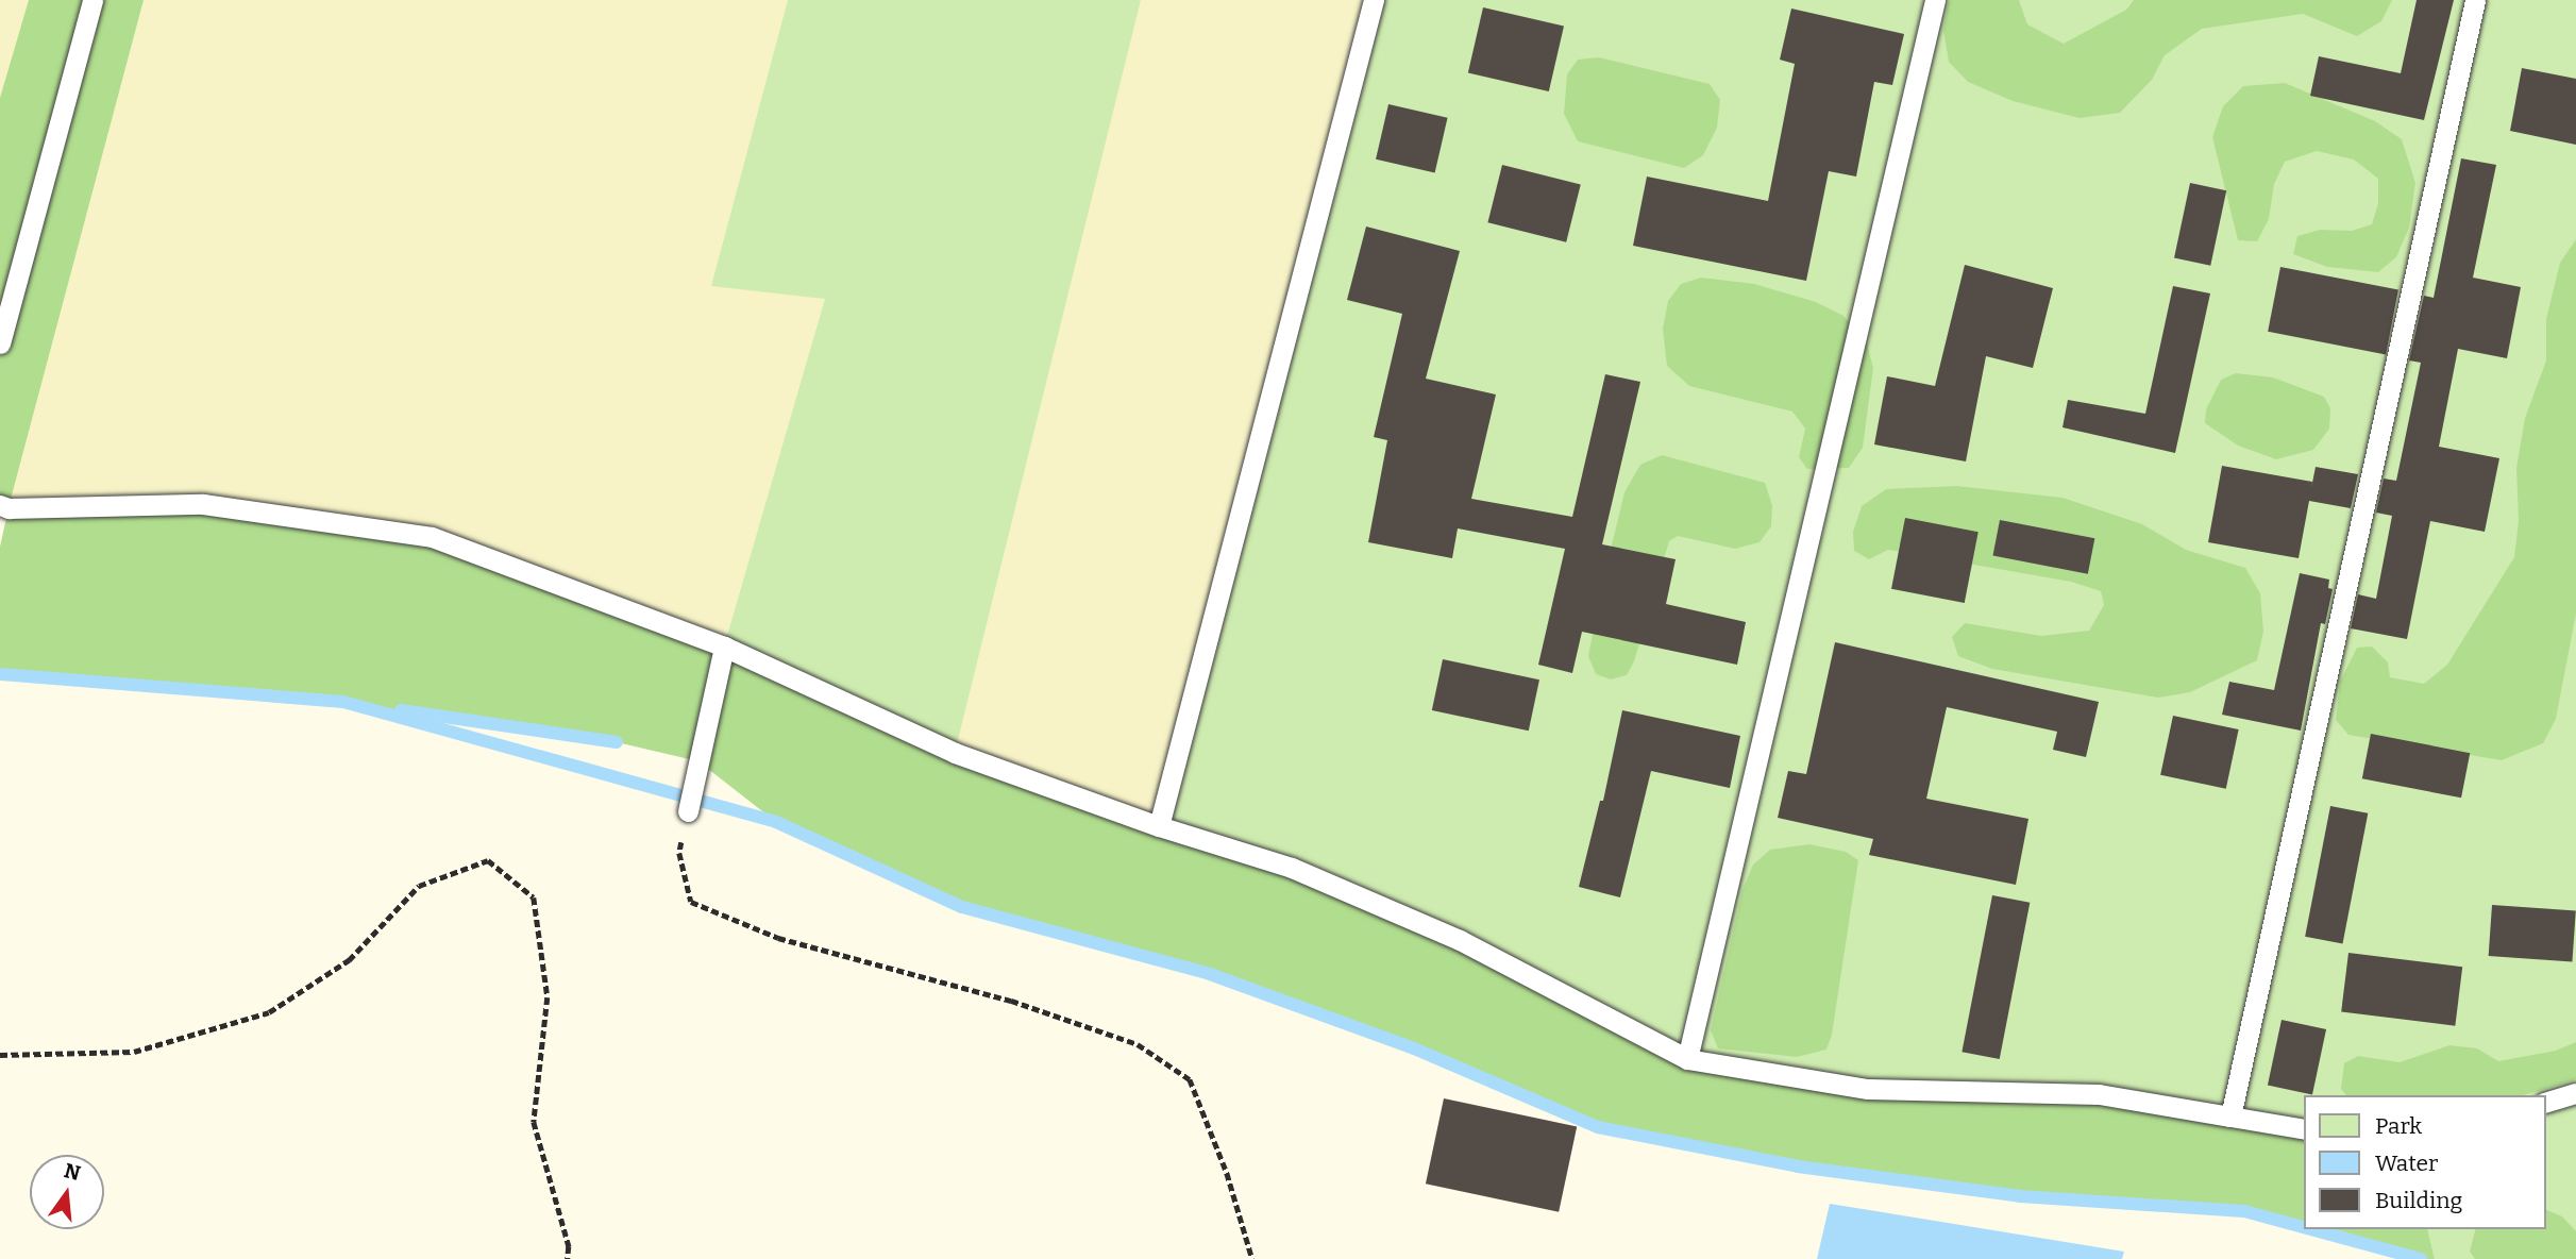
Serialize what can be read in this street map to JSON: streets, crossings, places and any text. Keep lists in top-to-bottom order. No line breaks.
{"legend":["Park","Water","Building"],"north":"top"}
